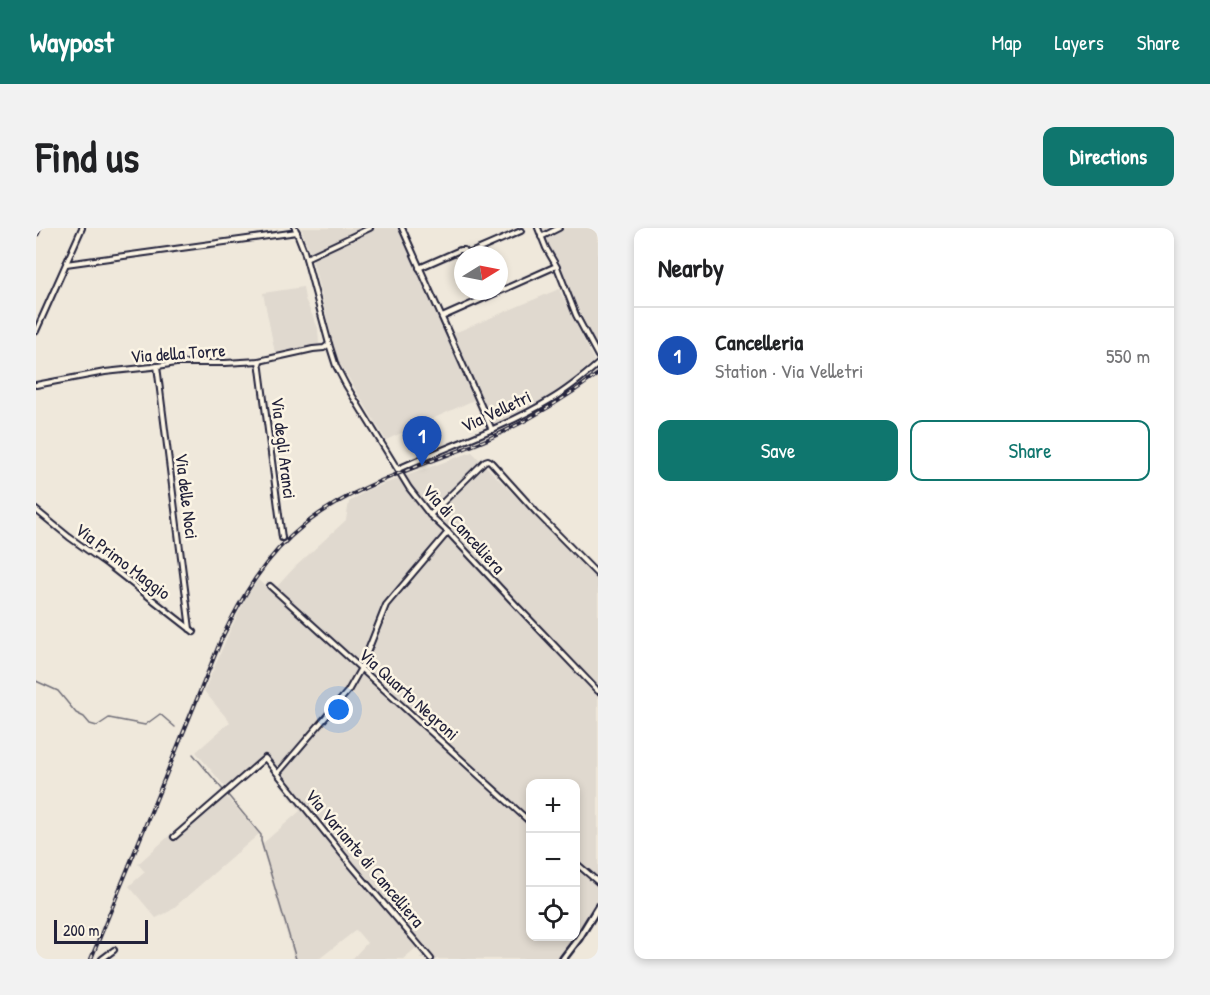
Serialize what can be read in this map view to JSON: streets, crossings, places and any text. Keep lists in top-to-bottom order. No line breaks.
{"streets":{"street":["Via della Torre","Via Velletri","Via degli Aranci","Via delle Noci","Via di Cancelliera","Via Primo Maggio","Via Quarto Negroni","Via Variante di Cancelliera"]},"crossings":[["Via della Torre","Via degli Aranci"],["Via della Torre","Via delle Noci"],["Via della Torre","Via di Cancelliera"],["Via Velletri","Via di Cancelliera"],["Via delle Noci","Via Primo Maggio"]],"scale_bar":"200 m","north":"right","page":{"header":"Waypost","nav":["Map","Layers","Share"],"buttons":["Directions",["Save","Share"]],"title":"Find us","heading":"Nearby","list":[{"mark":"1","name":"Cancelleria","note":"Station · Via Velletri","value":"550 m"}],"pins":"1","map_buttons":["+","−"],"scale":"200 m"}}
